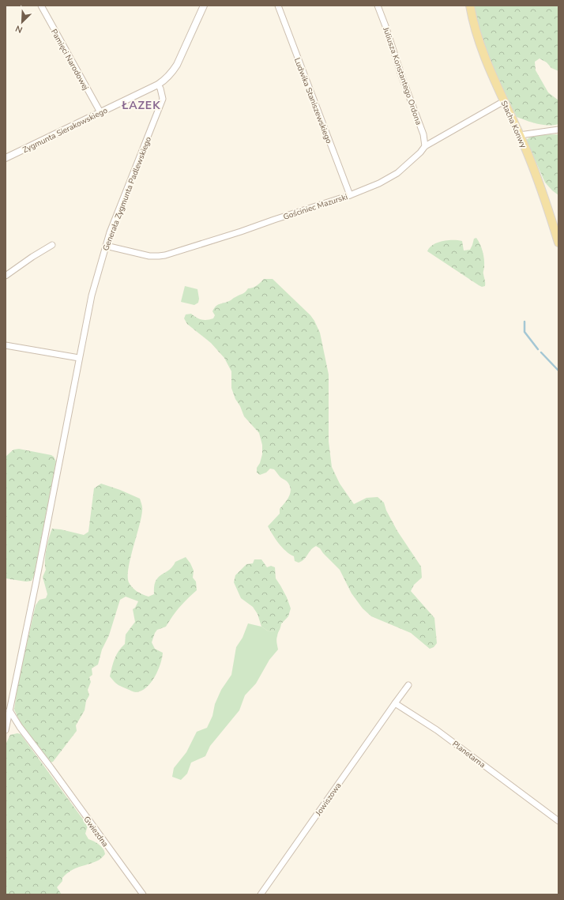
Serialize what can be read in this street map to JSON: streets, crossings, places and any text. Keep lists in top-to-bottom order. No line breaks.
{"streets":{"main road":["Stacha Konwy"],"street":["Pamięci Narodowej","Juliusza Konstantego Ordona","Ludwika Staniszewskiego","Zygmunta Sierakowskiego","Generała Zygmunta Padlewskiego","Gościniec Mazurski","Planetarna","Jowiszowa","Gwiezdna"]},"crossings":[["Pamięci Narodowej","Zygmunta Sierakowskiego"],["Juliusza Konstantego Ordona","Gościniec Mazurski"],["Ludwika Staniszewskiego","Gościniec Mazurski"],["Stacha Konwy","Gościniec Mazurski"],["Zygmunta Sierakowskiego","Generała Zygmunta Padlewskiego"],["Generała Zygmunta Padlewskiego","Gościniec Mazurski"],["Generała Zygmunta Padlewskiego","Gwiezdna"],["Planetarna","Jowiszowa"]],"districts":["ŁAZEK"],"north":"bottom left"}
